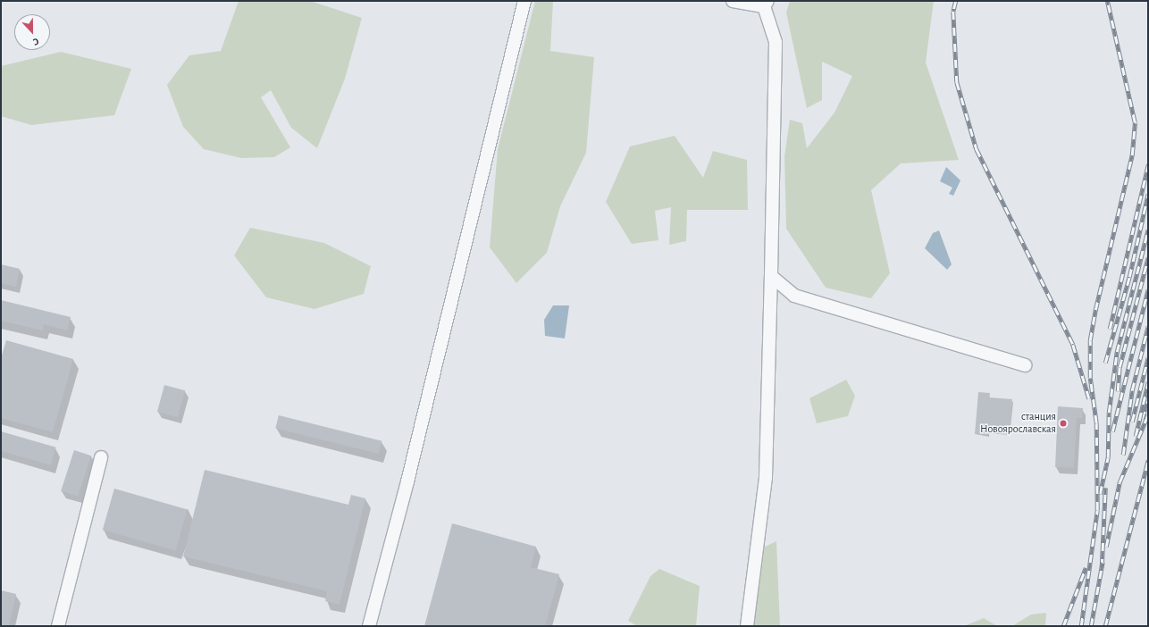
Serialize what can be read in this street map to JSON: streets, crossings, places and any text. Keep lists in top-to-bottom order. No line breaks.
{"places":["станция Новоярославская"],"north":"bottom"}
